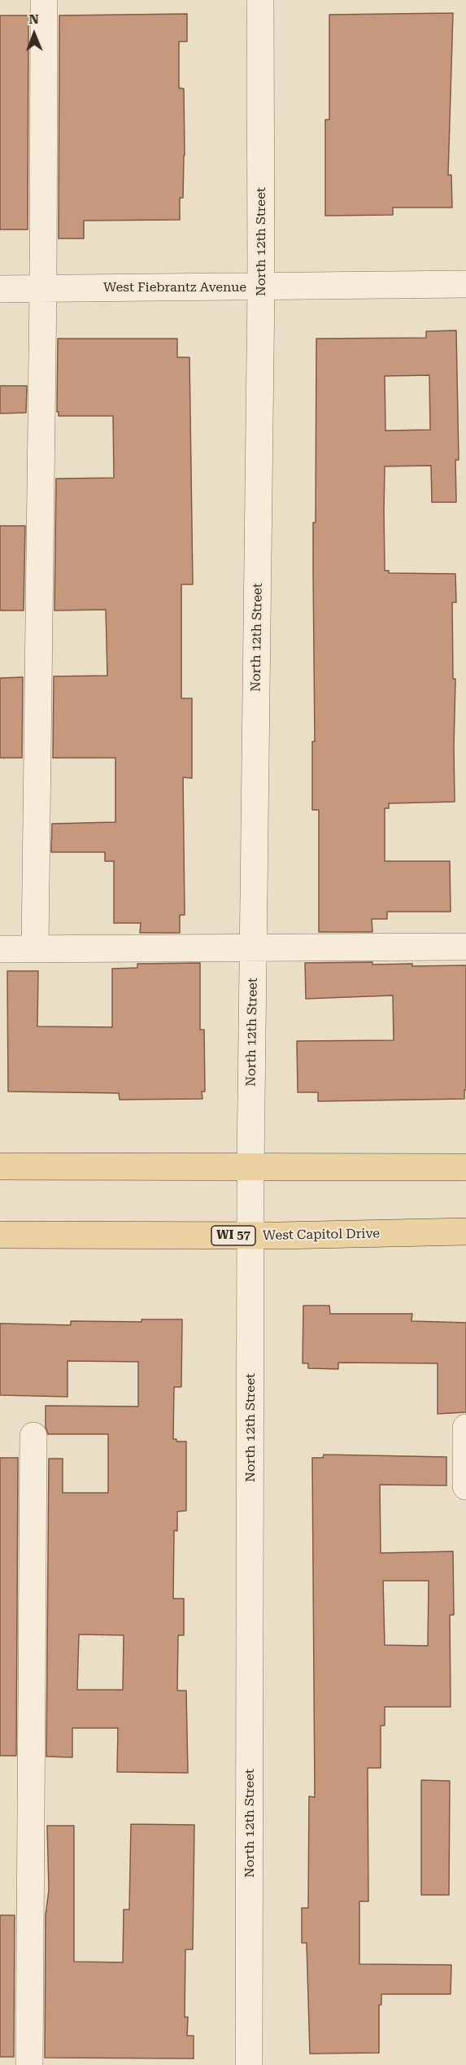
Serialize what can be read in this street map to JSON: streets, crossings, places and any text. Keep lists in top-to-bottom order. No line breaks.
{"streets":{"main road":["West Capitol Drive","WI 57"],"street":["North 12th Street","West Fiebrantz Avenue"]},"crossings":[["North 12th Street","West Fiebrantz Avenue"],["North 12th Street","West Capitol Drive"]],"north":"top"}
